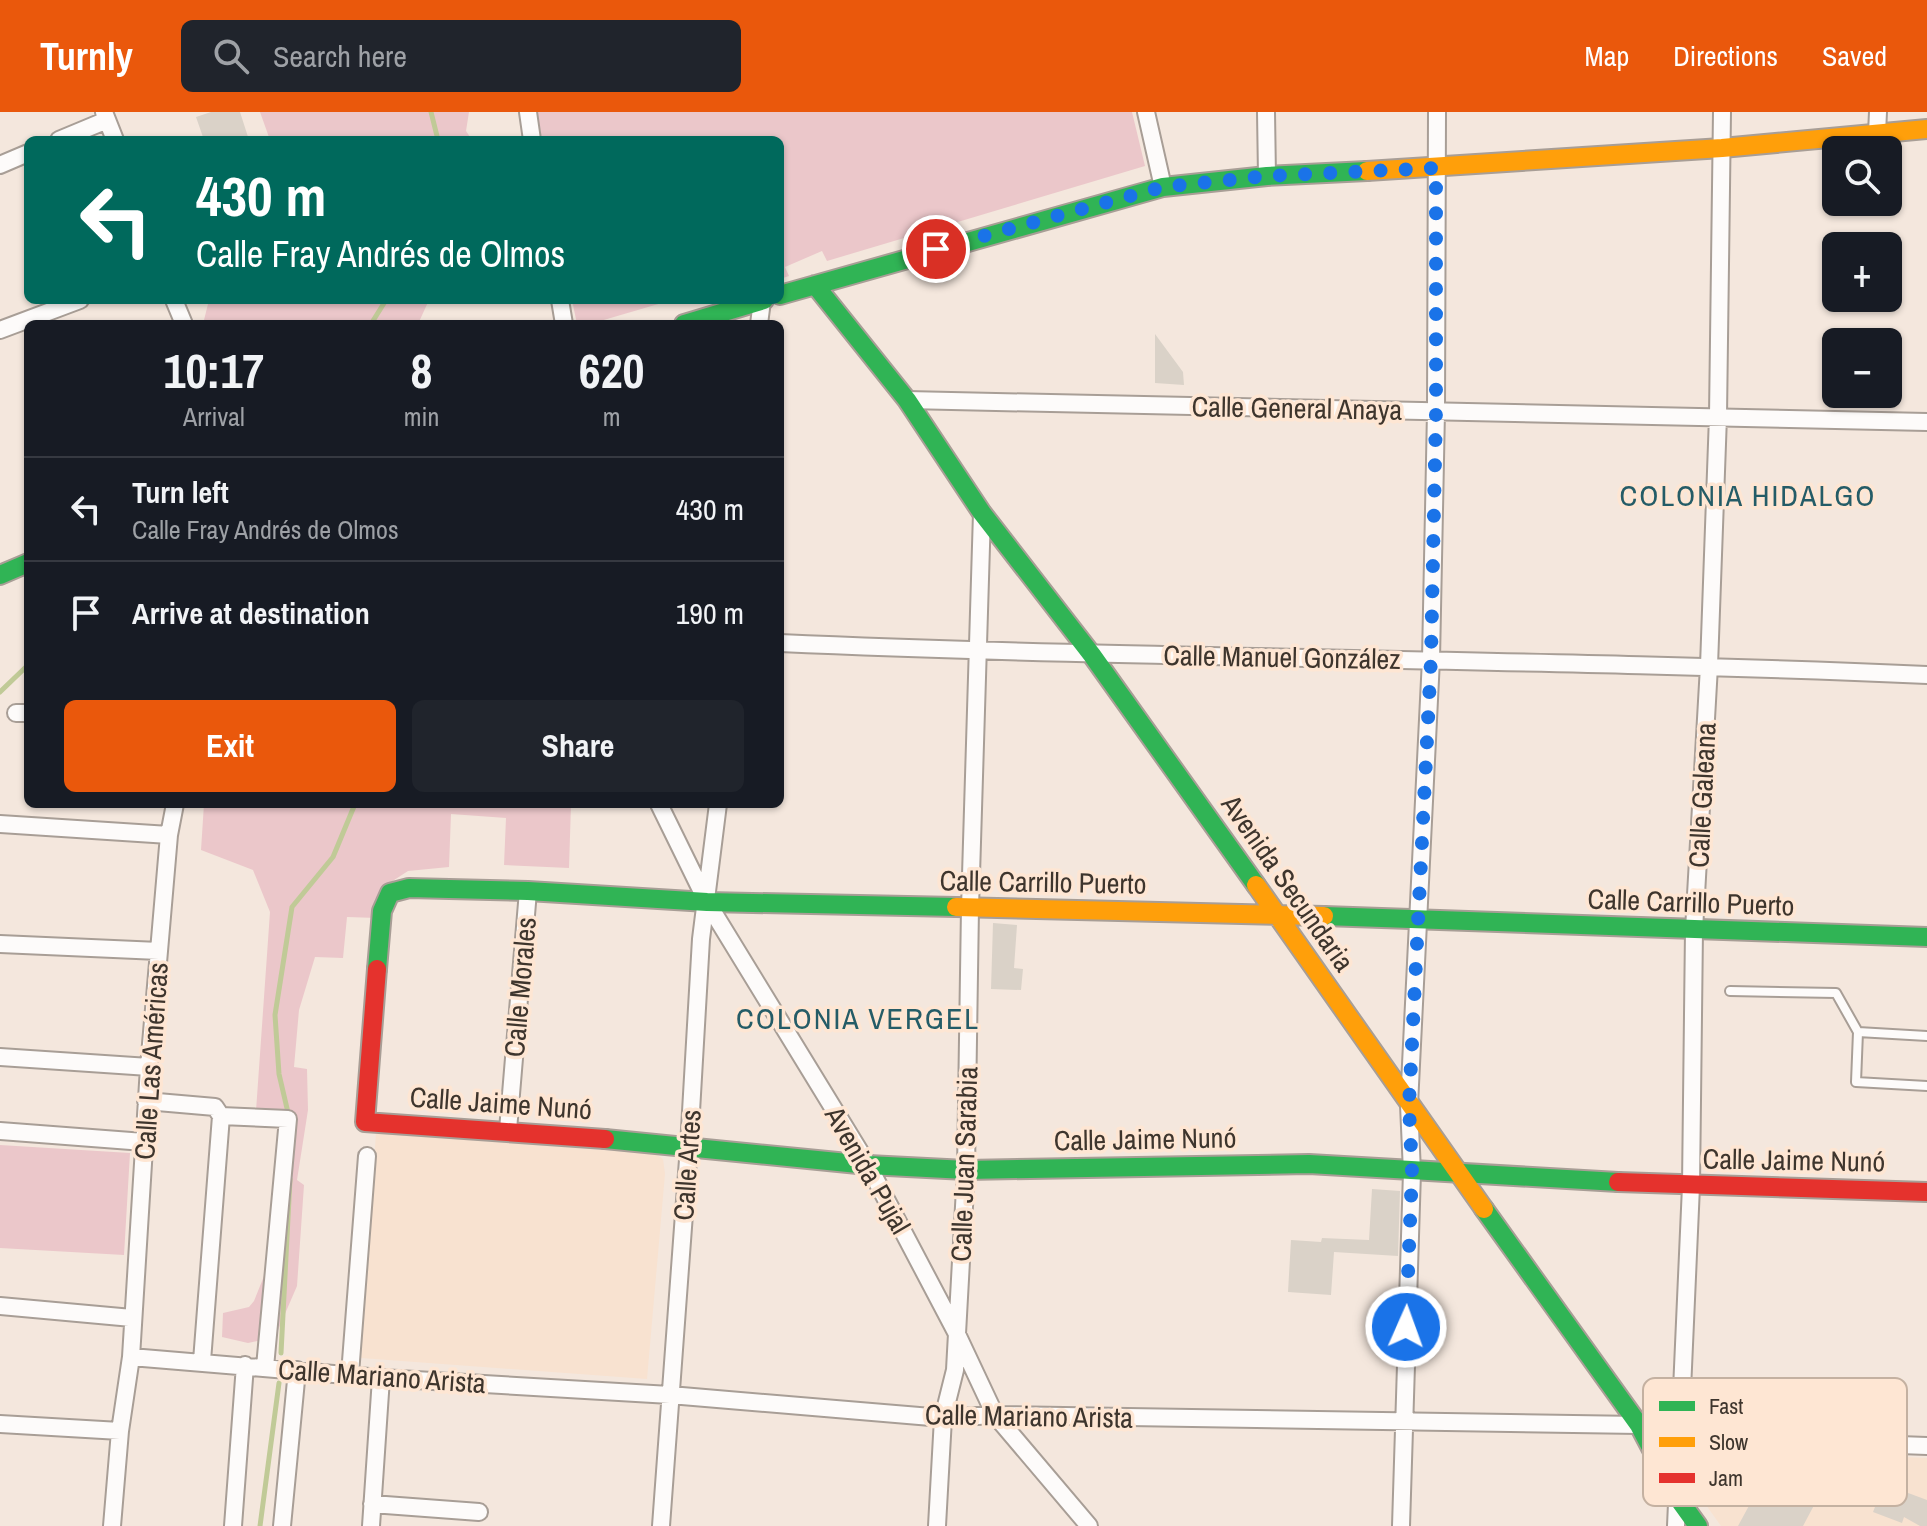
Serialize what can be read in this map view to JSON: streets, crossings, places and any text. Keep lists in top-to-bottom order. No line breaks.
{"streets":{"street":["Calle General Anaya","Calle Manuel González","Calle Galeana","Calle Carrillo Puerto","Avenida Secundaria","Calle Morales","Calle Las Américas","Calle Jaime Nunó","Calle Juan Sarabia","Calle Artes","Avenida Pujal","Calle Mariano Arista"]},"crossings":[["Calle General Anaya","Calle Galeana"],["Calle General Anaya","Avenida Secundaria"],["Calle Manuel González","Calle Galeana"],["Calle Manuel González","Avenida Secundaria"],["Calle Manuel González","Calle Juan Sarabia"],["Calle Galeana","Calle Carrillo Puerto"],["Calle Galeana","Calle Jaime Nunó"],["Calle Carrillo Puerto","Avenida Secundaria"],["Calle Carrillo Puerto","Calle Morales"],["Calle Carrillo Puerto","Calle Jaime Nunó"],["Calle Carrillo Puerto","Calle Juan Sarabia"],["Calle Carrillo Puerto","Calle Artes"],["Calle Carrillo Puerto","Avenida Pujal"],["Avenida Secundaria","Calle Jaime Nunó"],["Avenida Secundaria","Calle Juan Sarabia"],["Avenida Secundaria","Calle Mariano Arista"],["Calle Morales","Calle Jaime Nunó"],["Calle Las Américas","Calle Mariano Arista"],["Calle Jaime Nunó","Calle Juan Sarabia"],["Calle Jaime Nunó","Calle Artes"],["Calle Jaime Nunó","Avenida Pujal"],["Calle Juan Sarabia","Avenida Pujal"],["Calle Juan Sarabia","Calle Mariano Arista"],["Calle Artes","Avenida Pujal"],["Calle Artes","Calle Mariano Arista"],["Avenida Pujal","Calle Mariano Arista"]],"districts":["COLONIA HIDALGO","COLONIA VERGEL"],"legend":["Fast","Slow","Jam"],"page":{"header":"Turnly","search":"Search here","nav":["Map","Directions","Saved"],"map_buttons":["+","−"],"turn":["430 m","Calle Fray Andrés de Olmos"],"eta":["10:17","Arrival","8","min","620","m"],"list":[{"name":"Turn left","note":"Calle Fray Andrés de Olmos","value":"430 m"},{"name":"Arrive at destination","value":"190 m"}],"buttons":["Exit","Share"]}}
